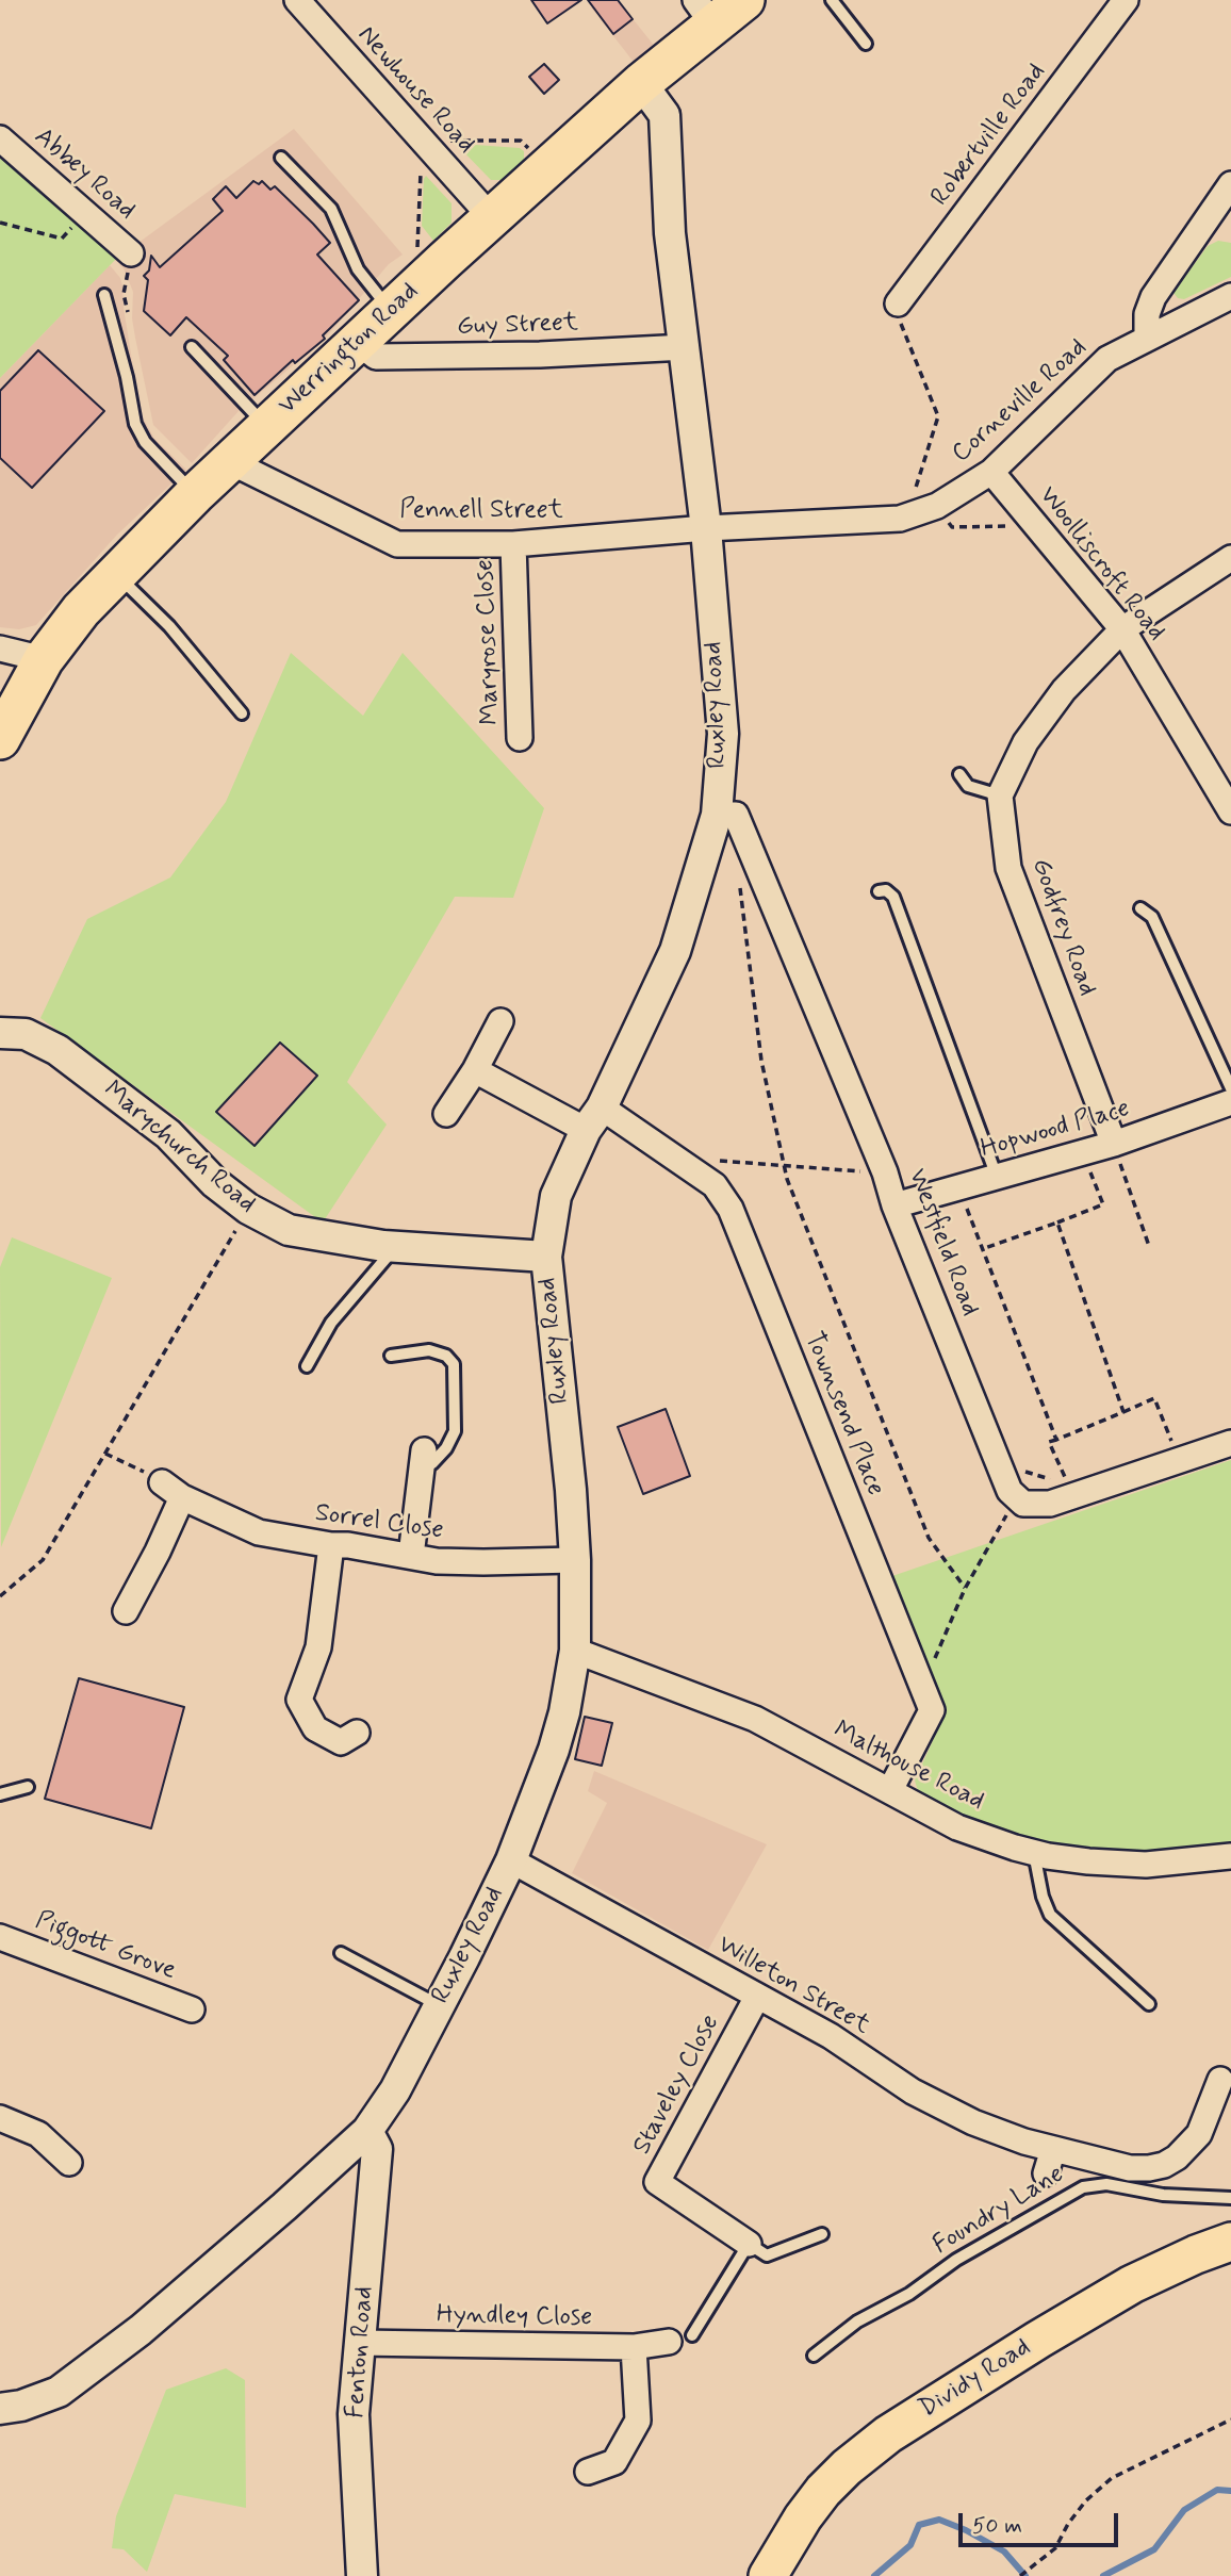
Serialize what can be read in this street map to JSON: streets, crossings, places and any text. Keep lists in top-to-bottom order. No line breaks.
{"streets":{"highway":["Werrington Road"],"main road":["Dividy Road"],"street":["Newhouse Road","Robertville Road","Abbey Road","Guy Street","Corneville Road","Pennell Street","Woolliscroft Road","Maryrose Close","Ruxley Road","Godfrey Road","Hopwood Place","Marychurch Road","Westfield Road","Townsend Place","Sorrel Close","Malthouse Road","Piggott Grove","Willeton Street","Staveley Close","Hyndley Close","Fenton Road"],"lane":["Foundry Lane"]},"crossings":[["Newhouse Road","Werrington Road"],["Guy Street","Werrington Road"],["Guy Street","Ruxley Road"],["Werrington Road","Pennell Street"],["Werrington Road","Ruxley Road"],["Corneville Road","Pennell Street"],["Corneville Road","Woolliscroft Road"],["Corneville Road","Ruxley Road"],["Pennell Street","Maryrose Close"],["Pennell Street","Ruxley Road"],["Ruxley Road","Marychurch Road"],["Ruxley Road","Westfield Road"],["Ruxley Road","Townsend Place"],["Ruxley Road","Sorrel Close"],["Ruxley Road","Malthouse Road"],["Ruxley Road","Willeton Street"],["Ruxley Road","Fenton Road"],["Godfrey Road","Hopwood Place"],["Hopwood Place","Westfield Road"],["Townsend Place","Malthouse Road"],["Willeton Street","Staveley Close"],["Hyndley Close","Fenton Road"]],"scale_bar":"50 m"}
